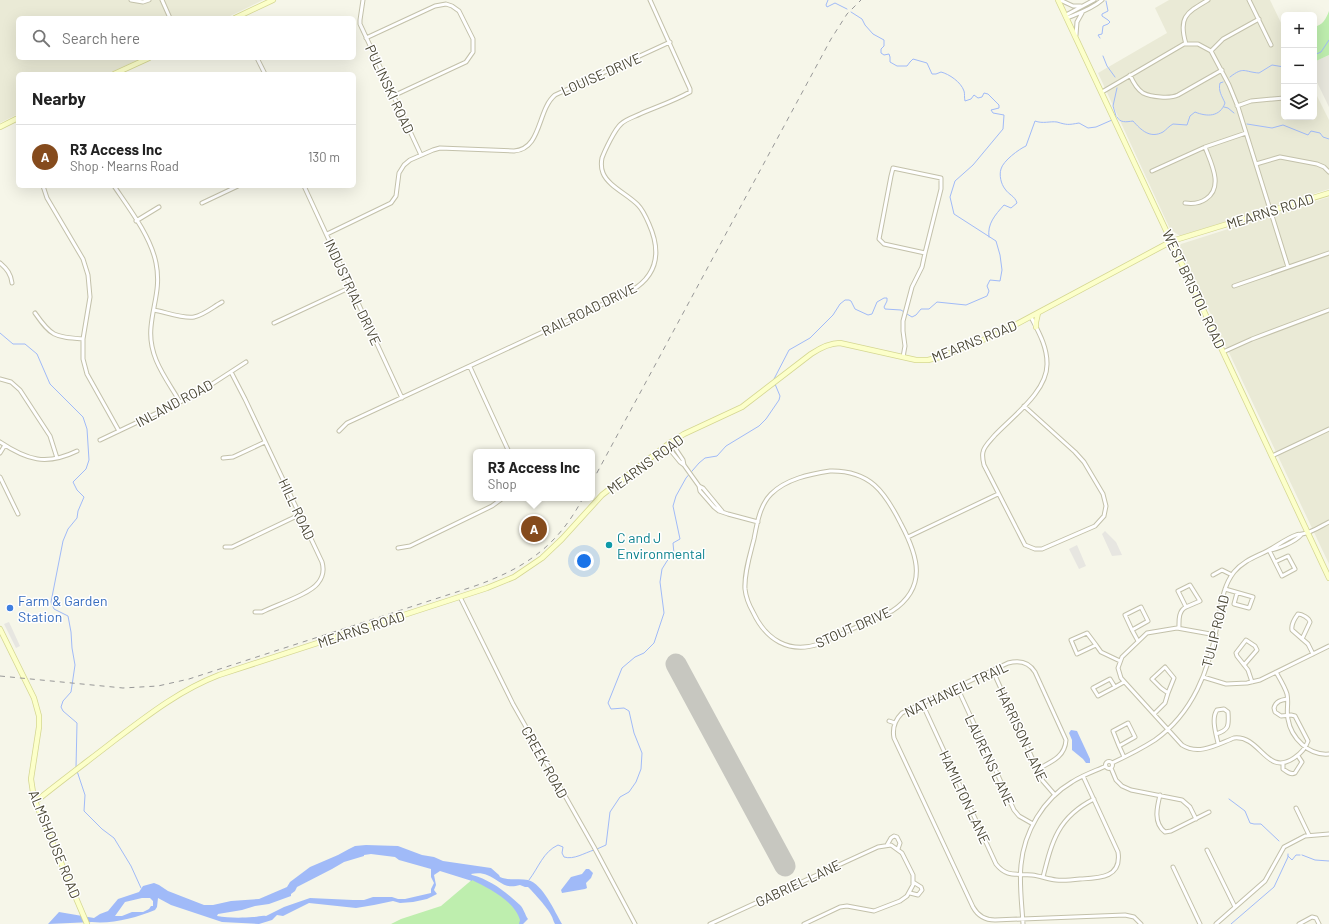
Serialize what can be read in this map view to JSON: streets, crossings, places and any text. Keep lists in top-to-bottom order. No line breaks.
{"streets":{"street":["LOUISE DRIVE","PULINSKI ROAD","MEARNS ROAD","WEST BRISTOL ROAD","INDUSTRIAL DRIVE","RAILROAD DRIVE","INLAND ROAD","HILL ROAD","STOUT DRIVE","TULIP ROAD","NATHANEIL TRAIL","HARRISON LANE","LAURENS LANE","CREEK ROAD","HAMILTON LANE","ALMSHOUSE ROAD","GABRIEL LANE"]},"crossings":[["LOUISE DRIVE","PULINSKI ROAD"],["LOUISE DRIVE","INDUSTRIAL DRIVE"],["LOUISE DRIVE","RAILROAD DRIVE"],["MEARNS ROAD","WEST BRISTOL ROAD"],["MEARNS ROAD","CREEK ROAD"],["MEARNS ROAD","ALMSHOUSE ROAD"],["WEST BRISTOL ROAD","TULIP ROAD"],["INDUSTRIAL DRIVE","RAILROAD DRIVE"],["INLAND ROAD","HILL ROAD"],["NATHANEIL TRAIL","HARRISON LANE"],["NATHANEIL TRAIL","LAURENS LANE"],["NATHANEIL TRAIL","HAMILTON LANE"]],"places":["C and J Environmental","Farm & Garden Station"],"page":{"map_buttons":["+","−"],"search":"Search here","heading":"Nearby","list":[{"mark":"A","name":"R3 Access Inc","note":"Shop · Mearns Road","value":"130 m"}],"popup":["R3 Access Inc","Shop"],"pins":"A"}}
